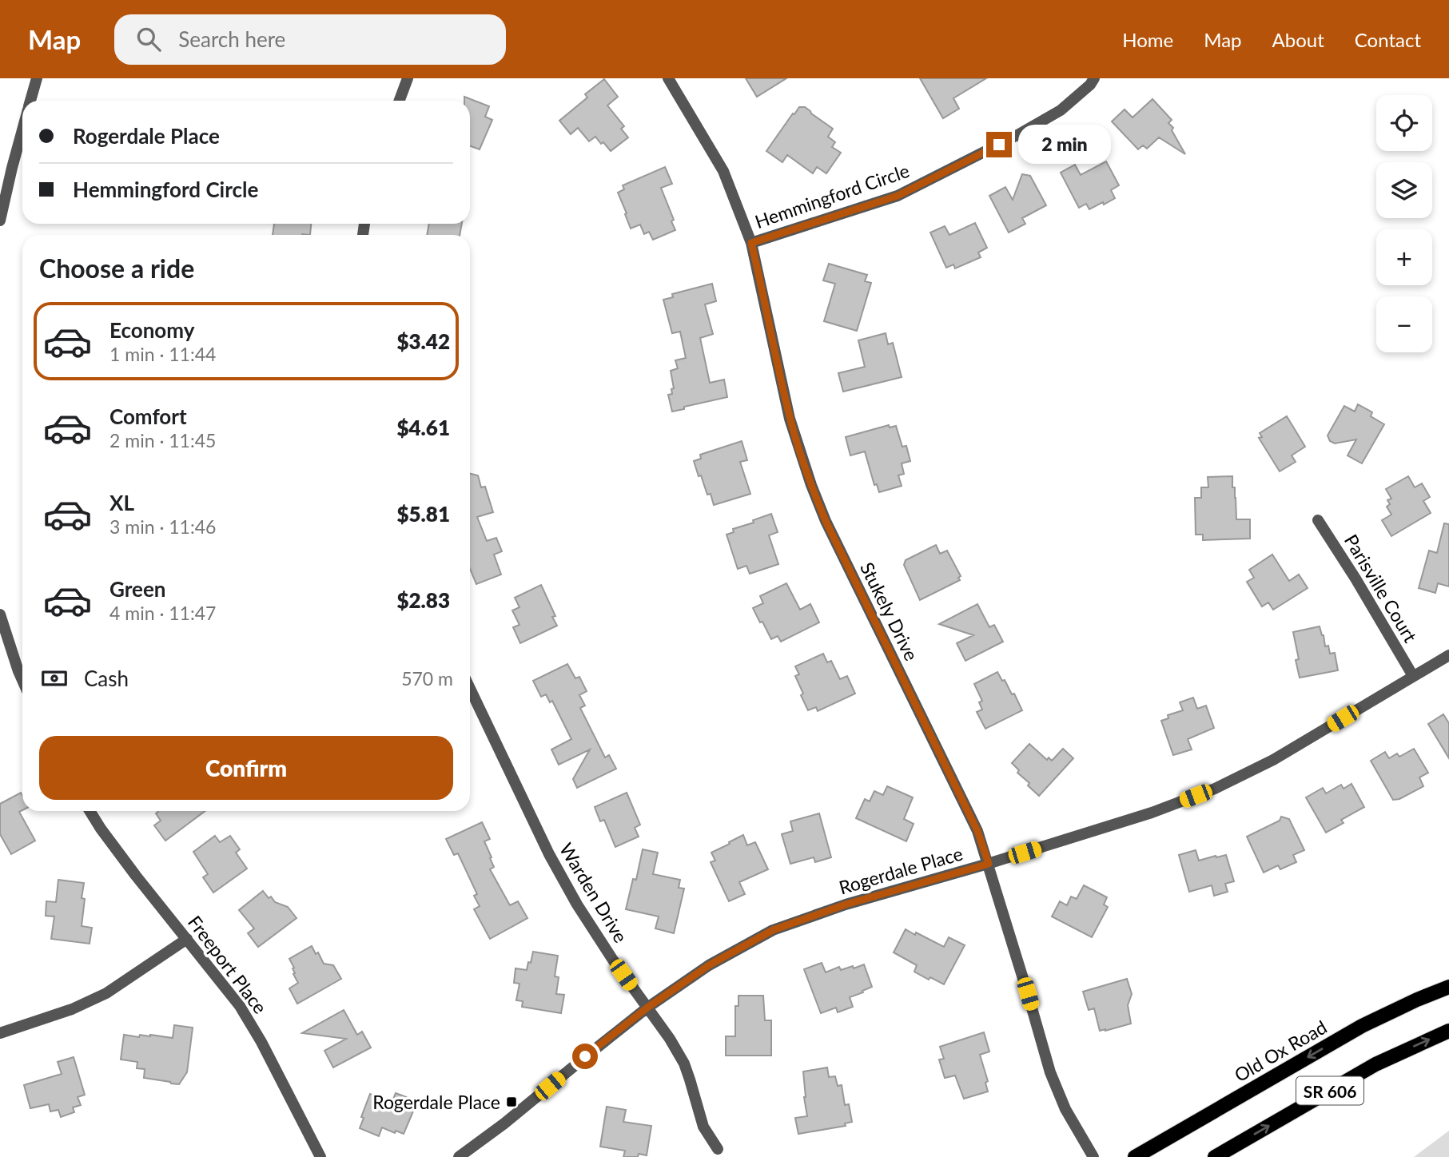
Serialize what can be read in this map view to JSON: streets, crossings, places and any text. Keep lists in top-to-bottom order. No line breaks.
{"streets":{"main road":["Old Ox Road","SR 606"],"street":["Hemmingford Circle","Parisville Court","Stukely Drive","Rogerdale Place","Warden Drive","Freeport Place"]},"crossings":[["Hemmingford Circle","Stukely Drive"],["Parisville Court","Rogerdale Place"],["Stukely Drive","Rogerdale Place"],["Rogerdale Place","Warden Drive"]],"places":{"transit":["Rogerdale Place"]},"page":{"header":"Map","search":"Search here","nav":["Home","Map","About","Contact"],"map_buttons":["+","−"],"banner":["Rogerdale Place","Hemmingford Circle"],"bubble":"2 min","heading":"Choose a ride","list":[{"name":"Economy","note":"1 min · 11:44","value":"$3.42"},{"name":"Comfort","note":"2 min · 11:45","value":"$4.61"},{"name":"XL","note":"3 min · 11:46","value":"$5.81"},{"name":"Green","note":"4 min · 11:47","value":"$2.83"}],"pay":["Cash","570 m"],"buttons":"Confirm"}}
